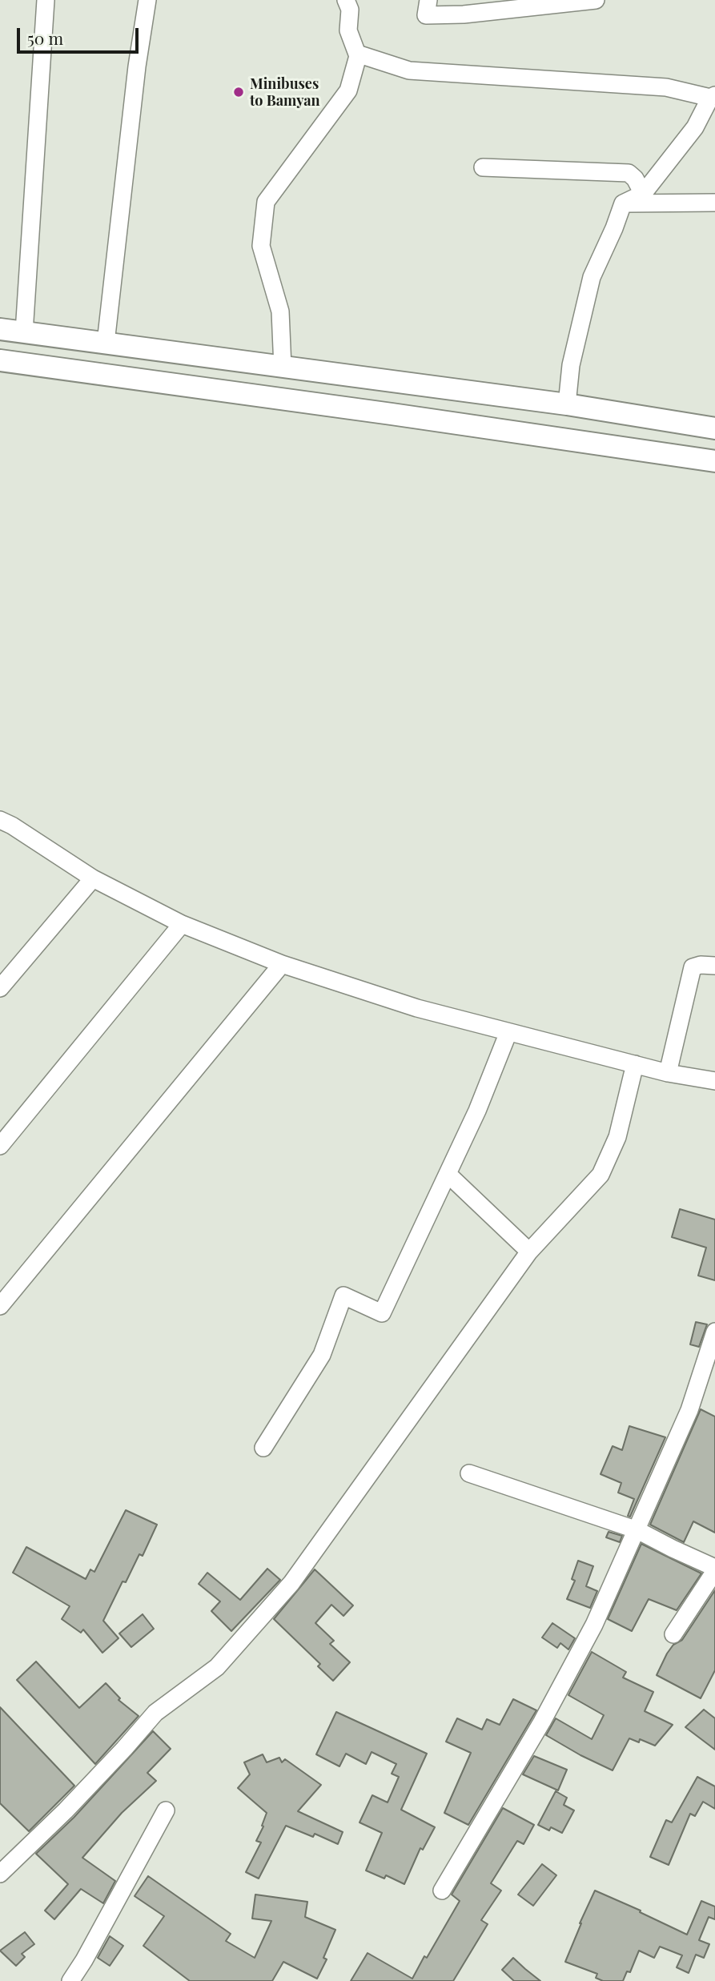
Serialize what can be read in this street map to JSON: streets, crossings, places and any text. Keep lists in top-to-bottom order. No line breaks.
{"places":["Minibuses to Bamyan"],"scale_bar":"50 m"}
